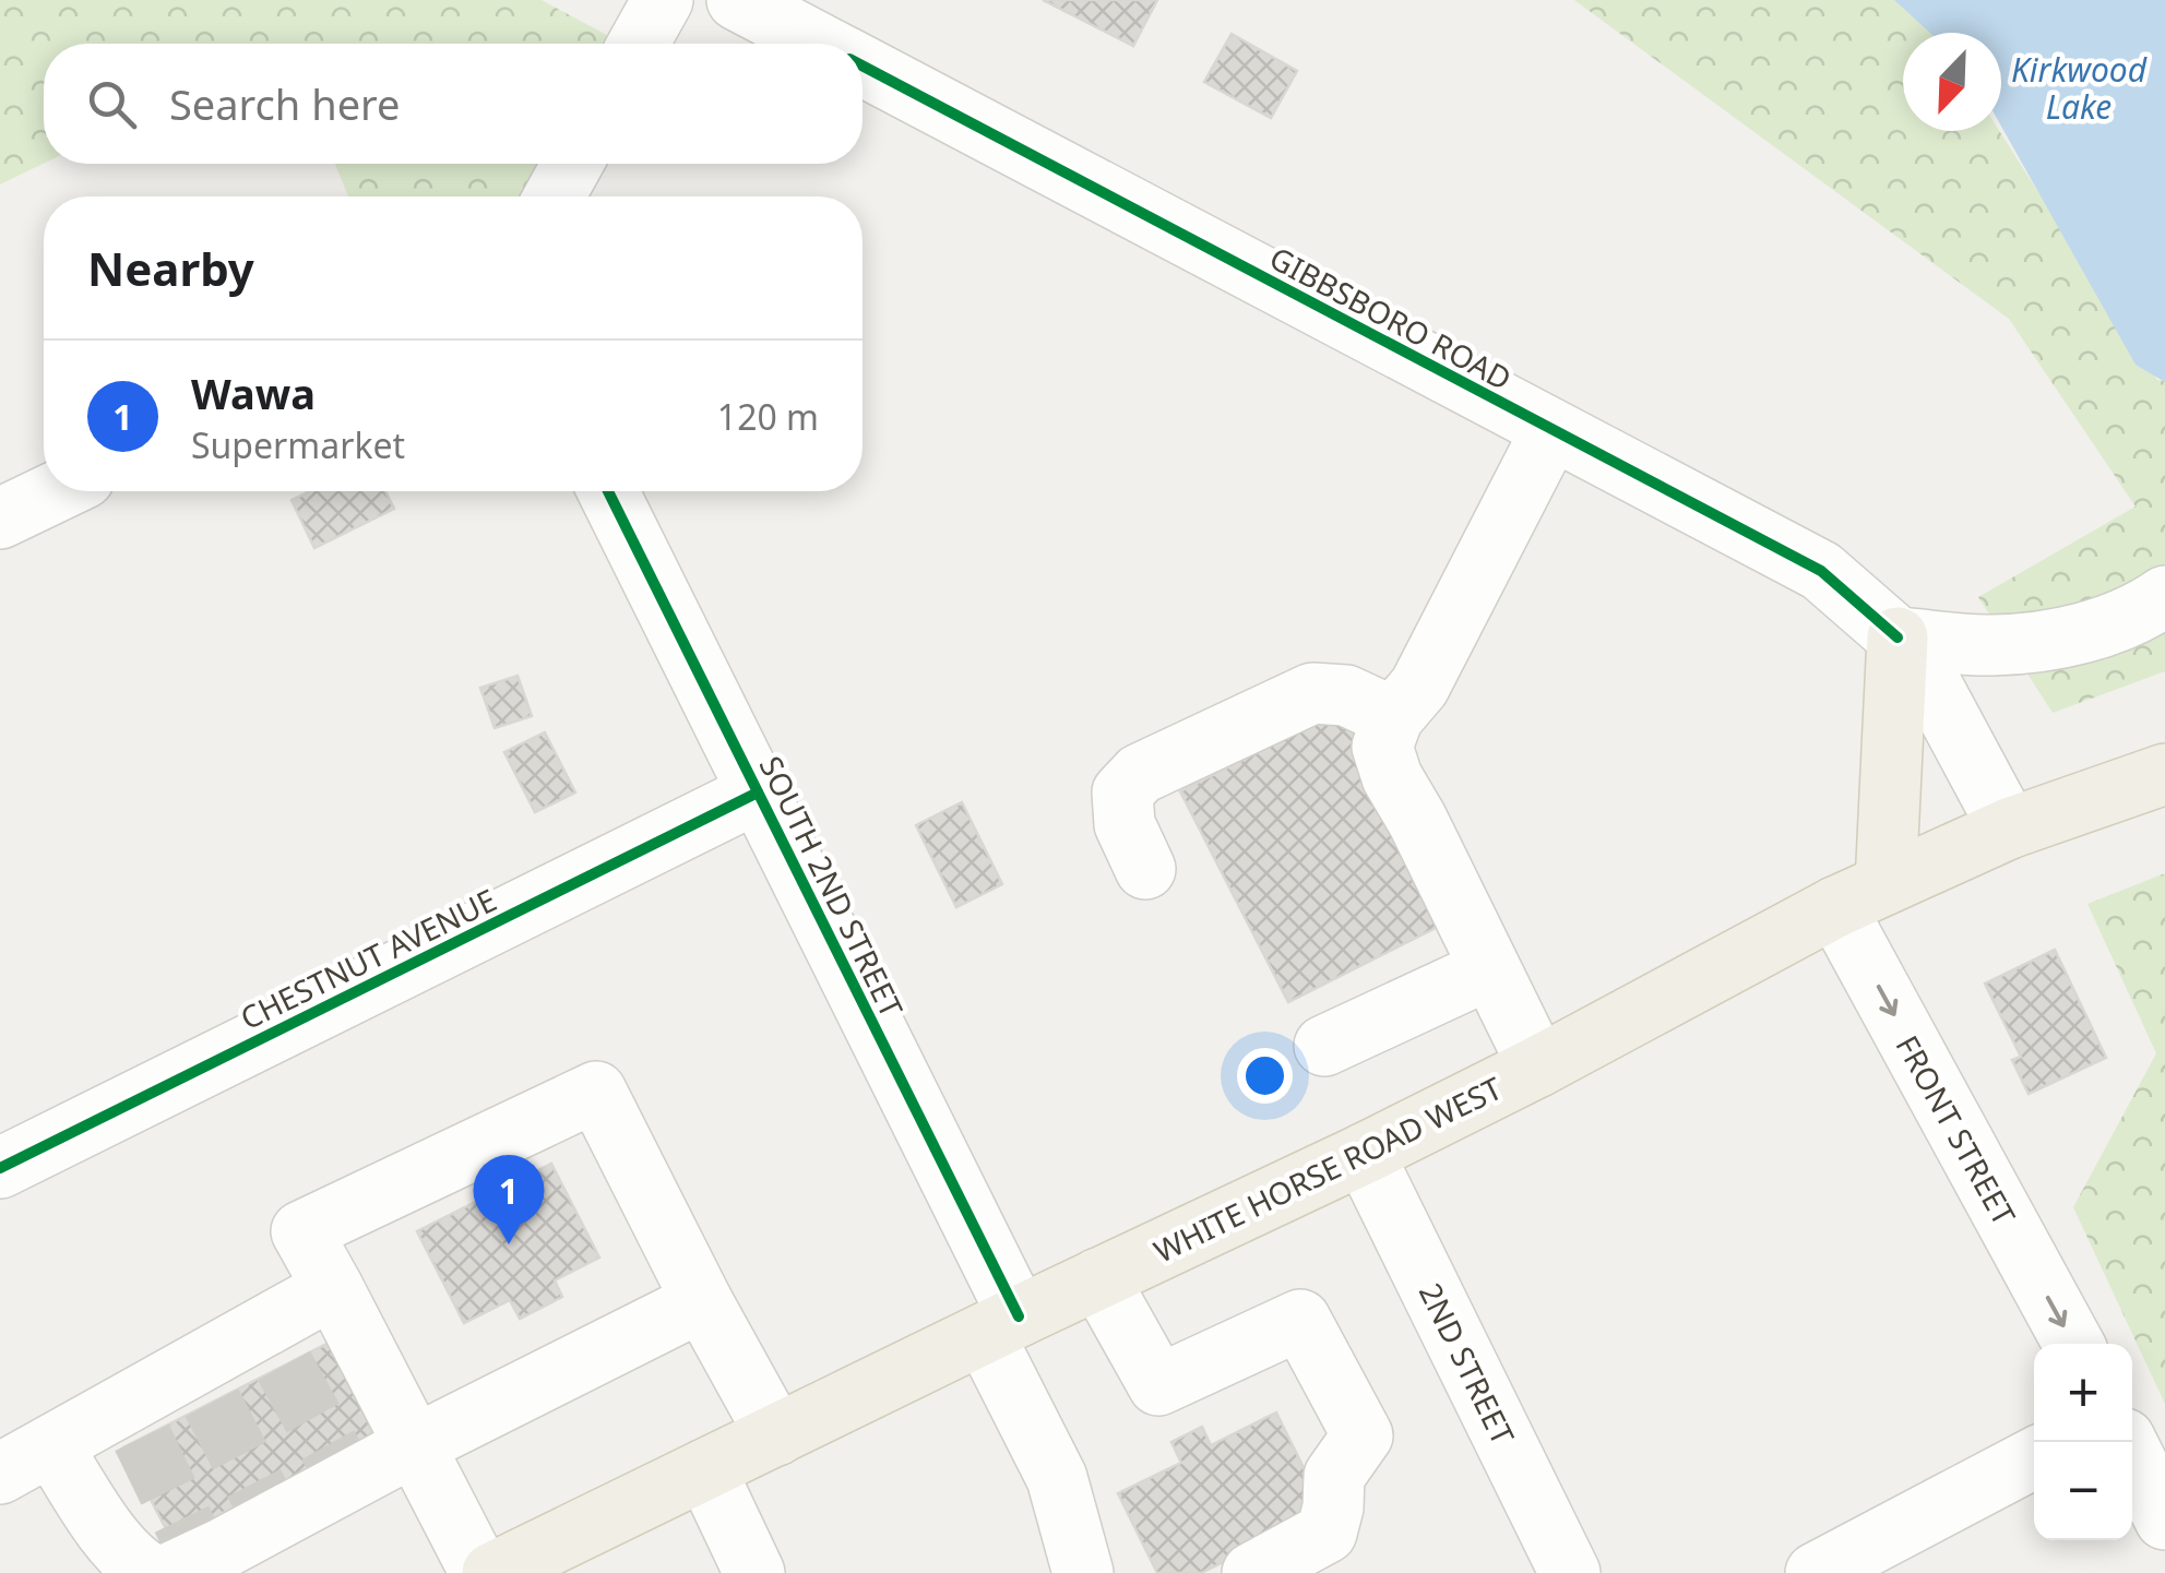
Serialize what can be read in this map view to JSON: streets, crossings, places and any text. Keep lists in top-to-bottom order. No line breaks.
{"streets":{"main road":["WHITE HORSE ROAD WEST"],"street":["GIBBSBORO ROAD","SOUTH 2ND STREET","CHESTNUT AVENUE","FRONT STREET","2ND STREET"]},"crossings":[["GIBBSBORO ROAD","WHITE HORSE ROAD WEST"],["SOUTH 2ND STREET","CHESTNUT AVENUE"],["SOUTH 2ND STREET","WHITE HORSE ROAD WEST"],["FRONT STREET","WHITE HORSE ROAD WEST"],["WHITE HORSE ROAD WEST","2ND STREET"]],"one_way":["FRONT STREET"],"water":["Kirkwood Lake"],"north":"bottom left","page":{"search":"Search here","heading":"Nearby","list":[{"mark":"1","name":"Wawa","note":"Supermarket","value":"120 m"}],"pins":"1","map_buttons":["+","−"]}}
